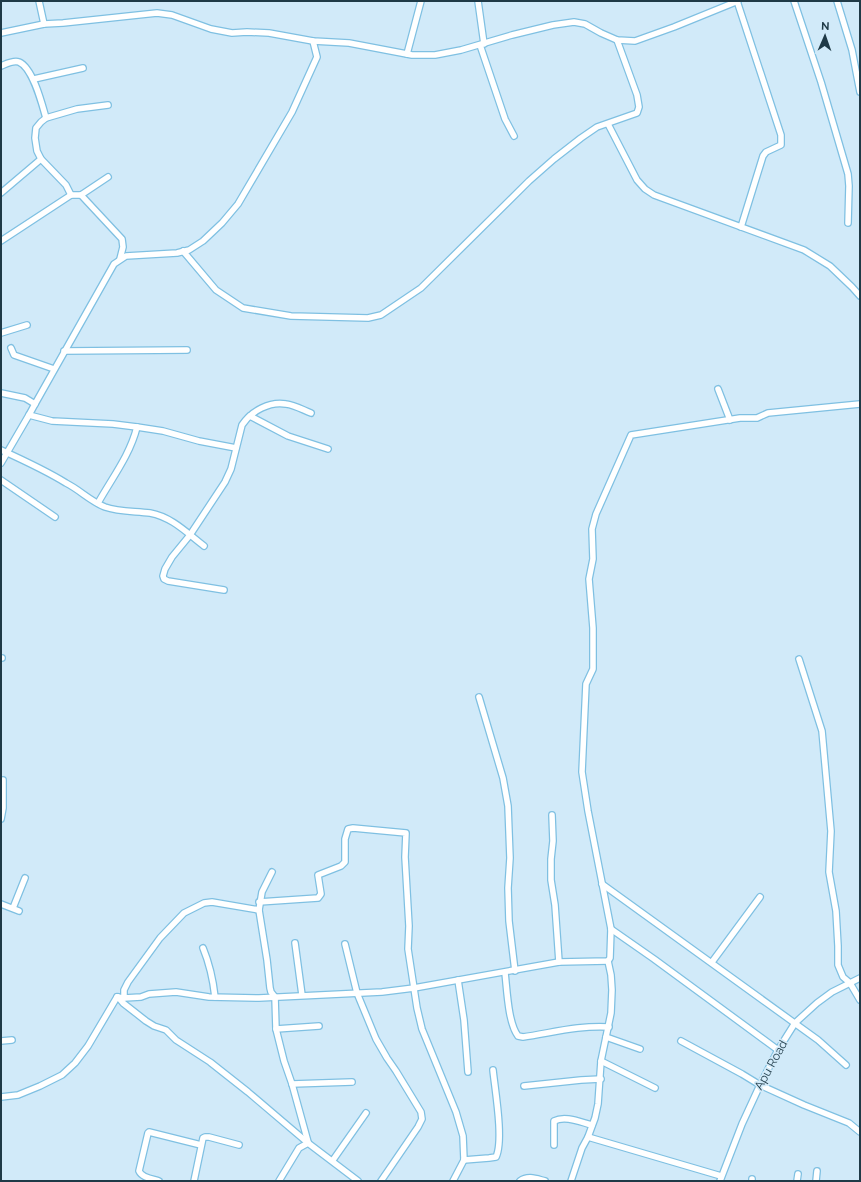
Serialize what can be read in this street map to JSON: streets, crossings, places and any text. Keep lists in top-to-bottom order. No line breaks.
{"streets":{"street":["Apu Road"]},"north":"top"}
